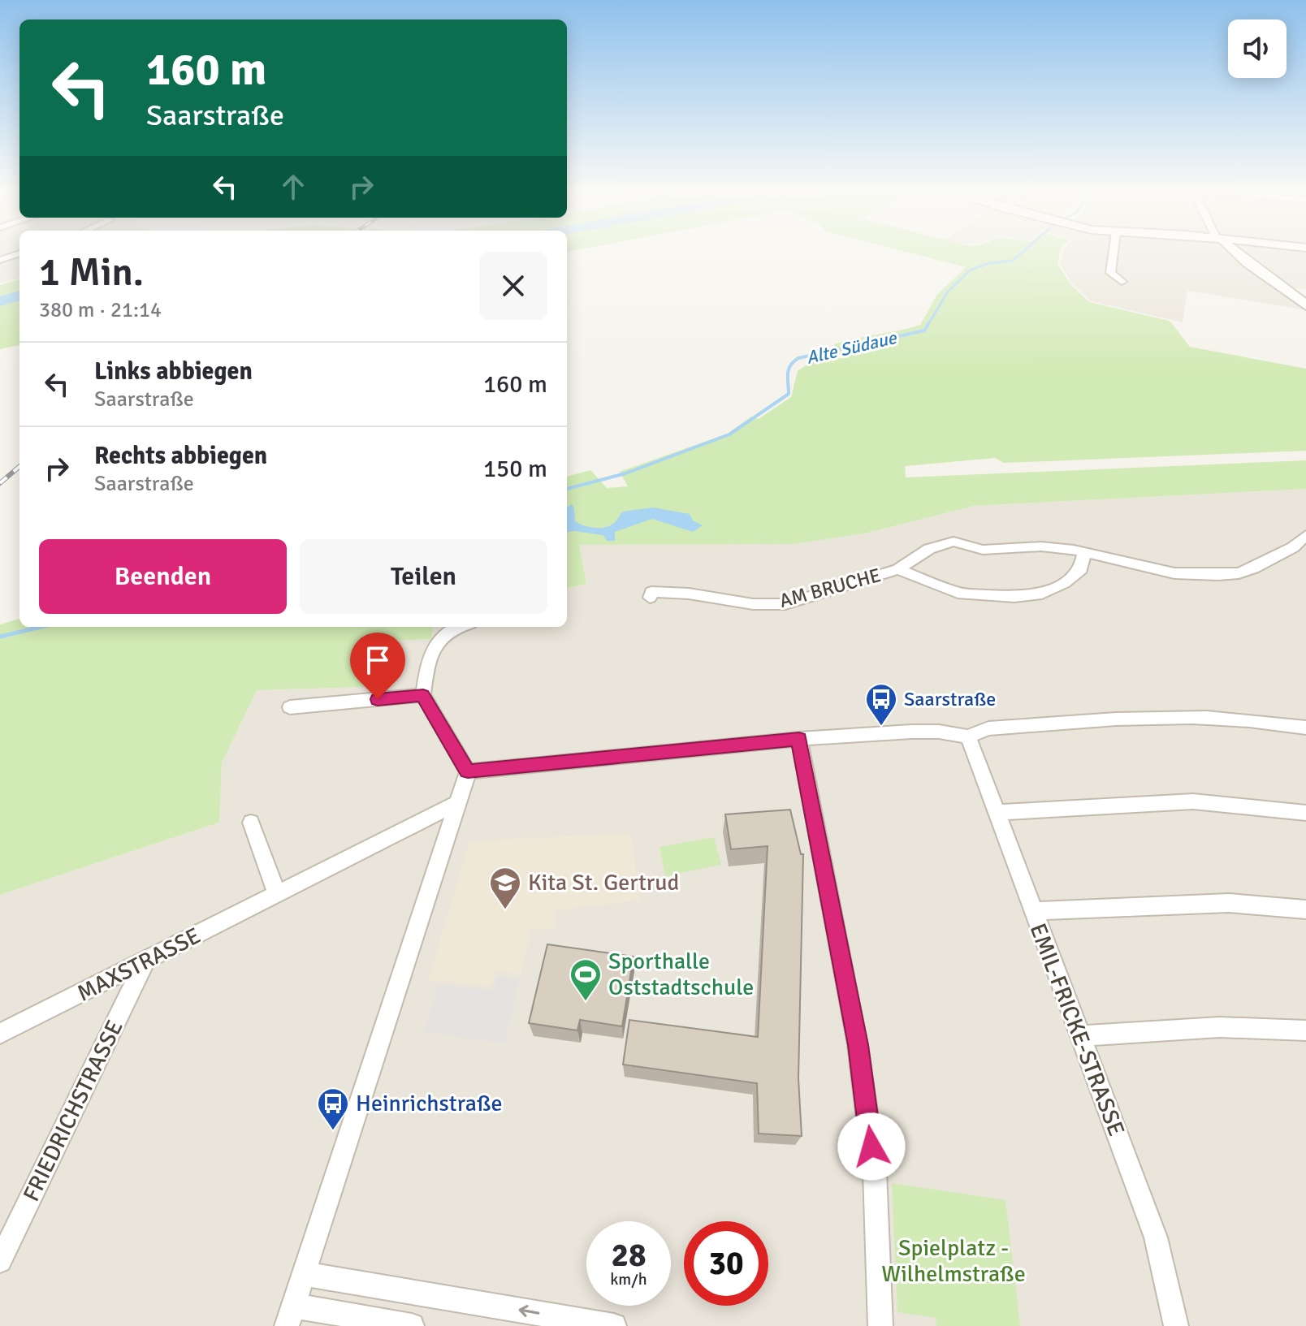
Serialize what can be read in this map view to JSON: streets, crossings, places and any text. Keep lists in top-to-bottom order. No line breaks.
{"streets":{"street":["AM BRUCHE","MAXSTRASSE","EMIL-FRICKE-STRASSE","FRIEDRICHSTRASSE"]},"crossings":[["MAXSTRASSE","FRIEDRICHSTRASSE"]],"water":["Alte Südaue"],"parks":["Spielplatz - Wilhelmstraße"],"places":{"bus stop":["Saarstraße","Heinrichstraße"],"school or university":["Kita St. Gertrud"],"sports":["Sporthalle Oststadtschule"]},"page":{"turn":["160 m","Saarstraße"],"heading":["1 Min.","380 m · 21:14"],"list":[{"name":"Links abbiegen","note":"Saarstraße","value":"160 m"},{"name":"Rechts abbiegen","note":"Saarstraße","value":"150 m"}],"buttons":["Beenden","Teilen"],"speed":"28 km/h","limit":"30"}}
